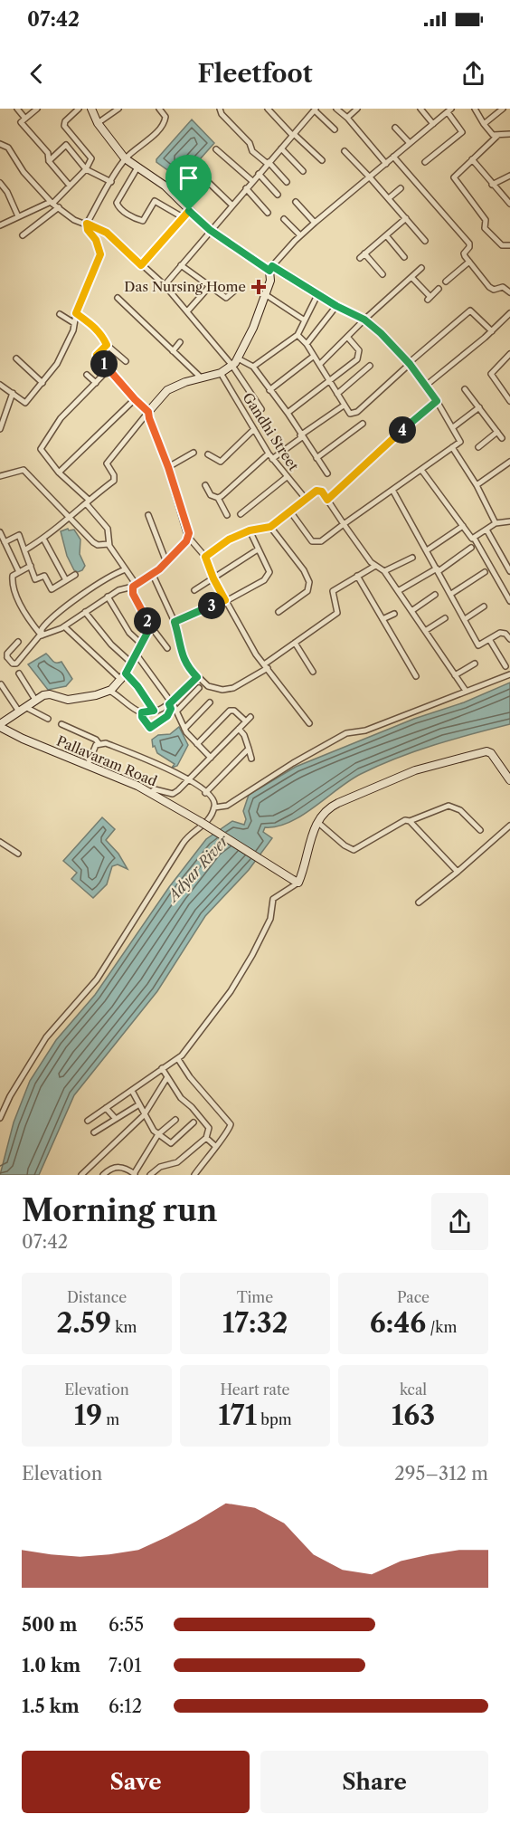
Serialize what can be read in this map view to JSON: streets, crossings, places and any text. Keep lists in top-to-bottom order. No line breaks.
{"streets":{"street":["Gandhi Street","Pallavaram Road"]},"water":["Adyar River"],"places":{"health":["Das Nursing Home"]},"page":{"status":"07:42","header":"Fleetfoot","pins":["1","4","3","2"],"heading":["Morning run","07:42"],"stats":[["Distance","2.59 km"],["Time","17:32"],["Pace","6:46 /km"],["Elevation","19 m"],["Heart rate","171 bpm"],["kcal","163"]],"chart":["Elevation","295–312 m"],"list":[{"name":"500 m","note":"6:55"},{"name":"1.0 km","note":"7:01"},{"name":"1.5 km","note":"6:12"}],"buttons":["Save","Share"]}}
